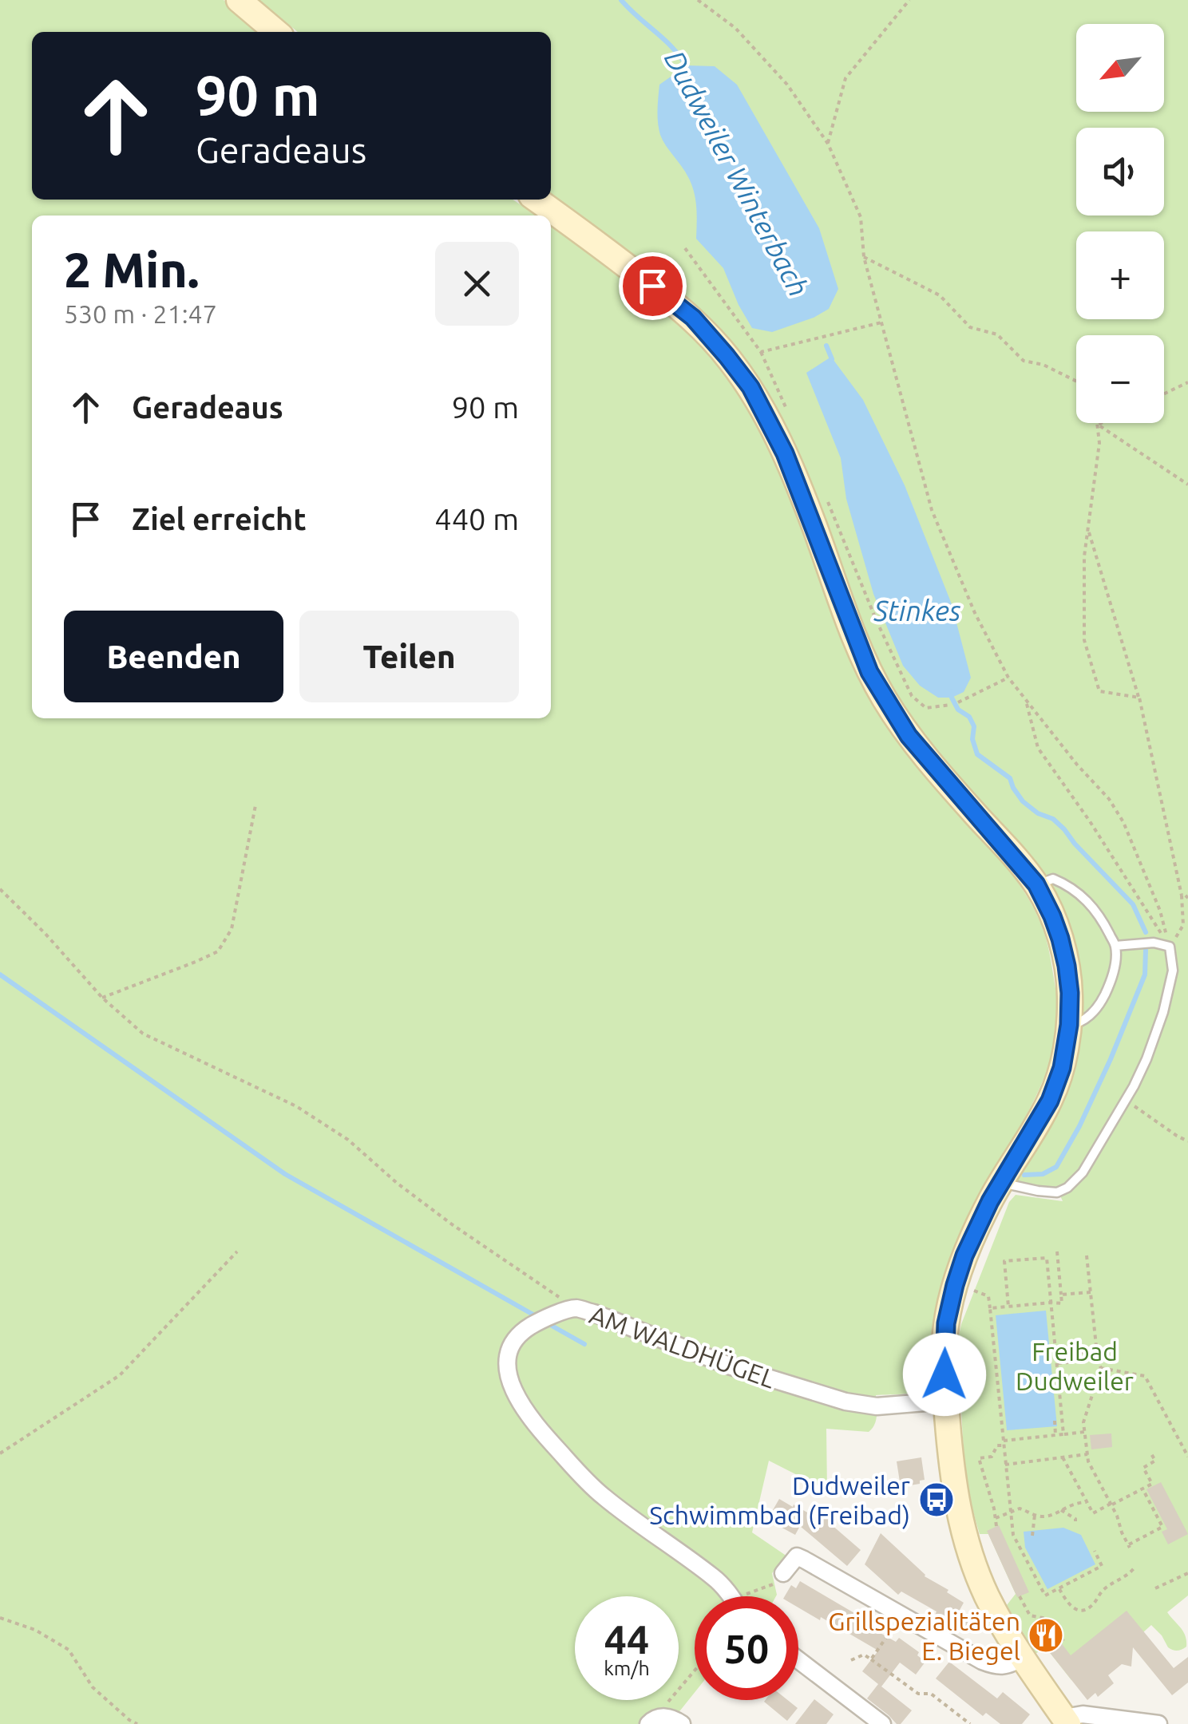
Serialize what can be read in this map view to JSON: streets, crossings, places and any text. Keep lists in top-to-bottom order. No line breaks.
{"streets":{"street":["AM WALDHÜGEL"]},"water":["Dudweiler Winterbach","Stinkes"],"parks":["Freibad Dudweiler"],"places":{"bus stop":["Dudweiler Schwimmbad (Freibad)"],"restaurant":["Grillspezialitäten E. Biegel"]},"north":"bottom left","page":{"map_buttons":["+","−"],"turn":["90 m","Geradeaus"],"heading":["2 Min.","530 m · 21:47"],"list":[{"name":"Geradeaus","value":"90 m"},{"name":"Ziel erreicht","value":"440 m"}],"buttons":["Beenden","Teilen"],"speed":"44 km/h","limit":"50"}}
